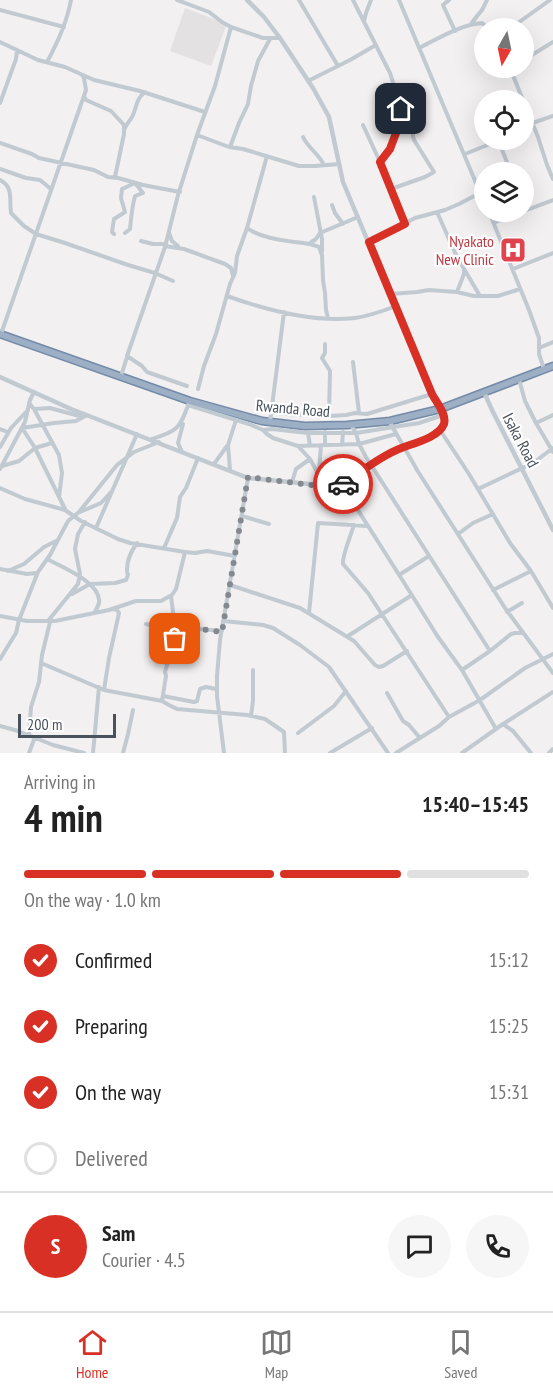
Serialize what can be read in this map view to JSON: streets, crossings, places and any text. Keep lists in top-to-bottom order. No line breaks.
{"streets":{"highway":["Rwanda Road"],"street":["Isaka Road"]},"crossings":[["Rwanda Road","Isaka Road"]],"places":{"hospital":["Nyakato New Clinic"]},"scale_bar":"200 m","north":"bottom","page":{"scale":"200 m","heading":["4 min","Arriving in","15:40–15:45"],"panel":["Sam","Courier · 4.5"],"bar":"On the way · 1.0 km","list":[["Confirmed","15:12"],["Preparing","15:25"],["On the way","15:31"],"Delivered"],"round":"S","tabs":["Home","Map","Saved"]}}
